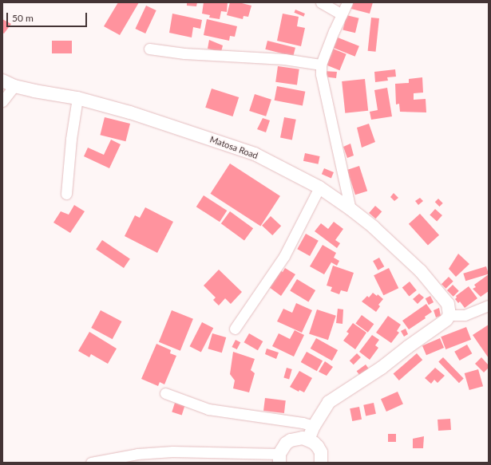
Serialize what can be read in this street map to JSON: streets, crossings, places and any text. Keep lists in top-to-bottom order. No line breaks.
{"streets":{"street":["Matosa Road"]},"scale_bar":"50 m"}
